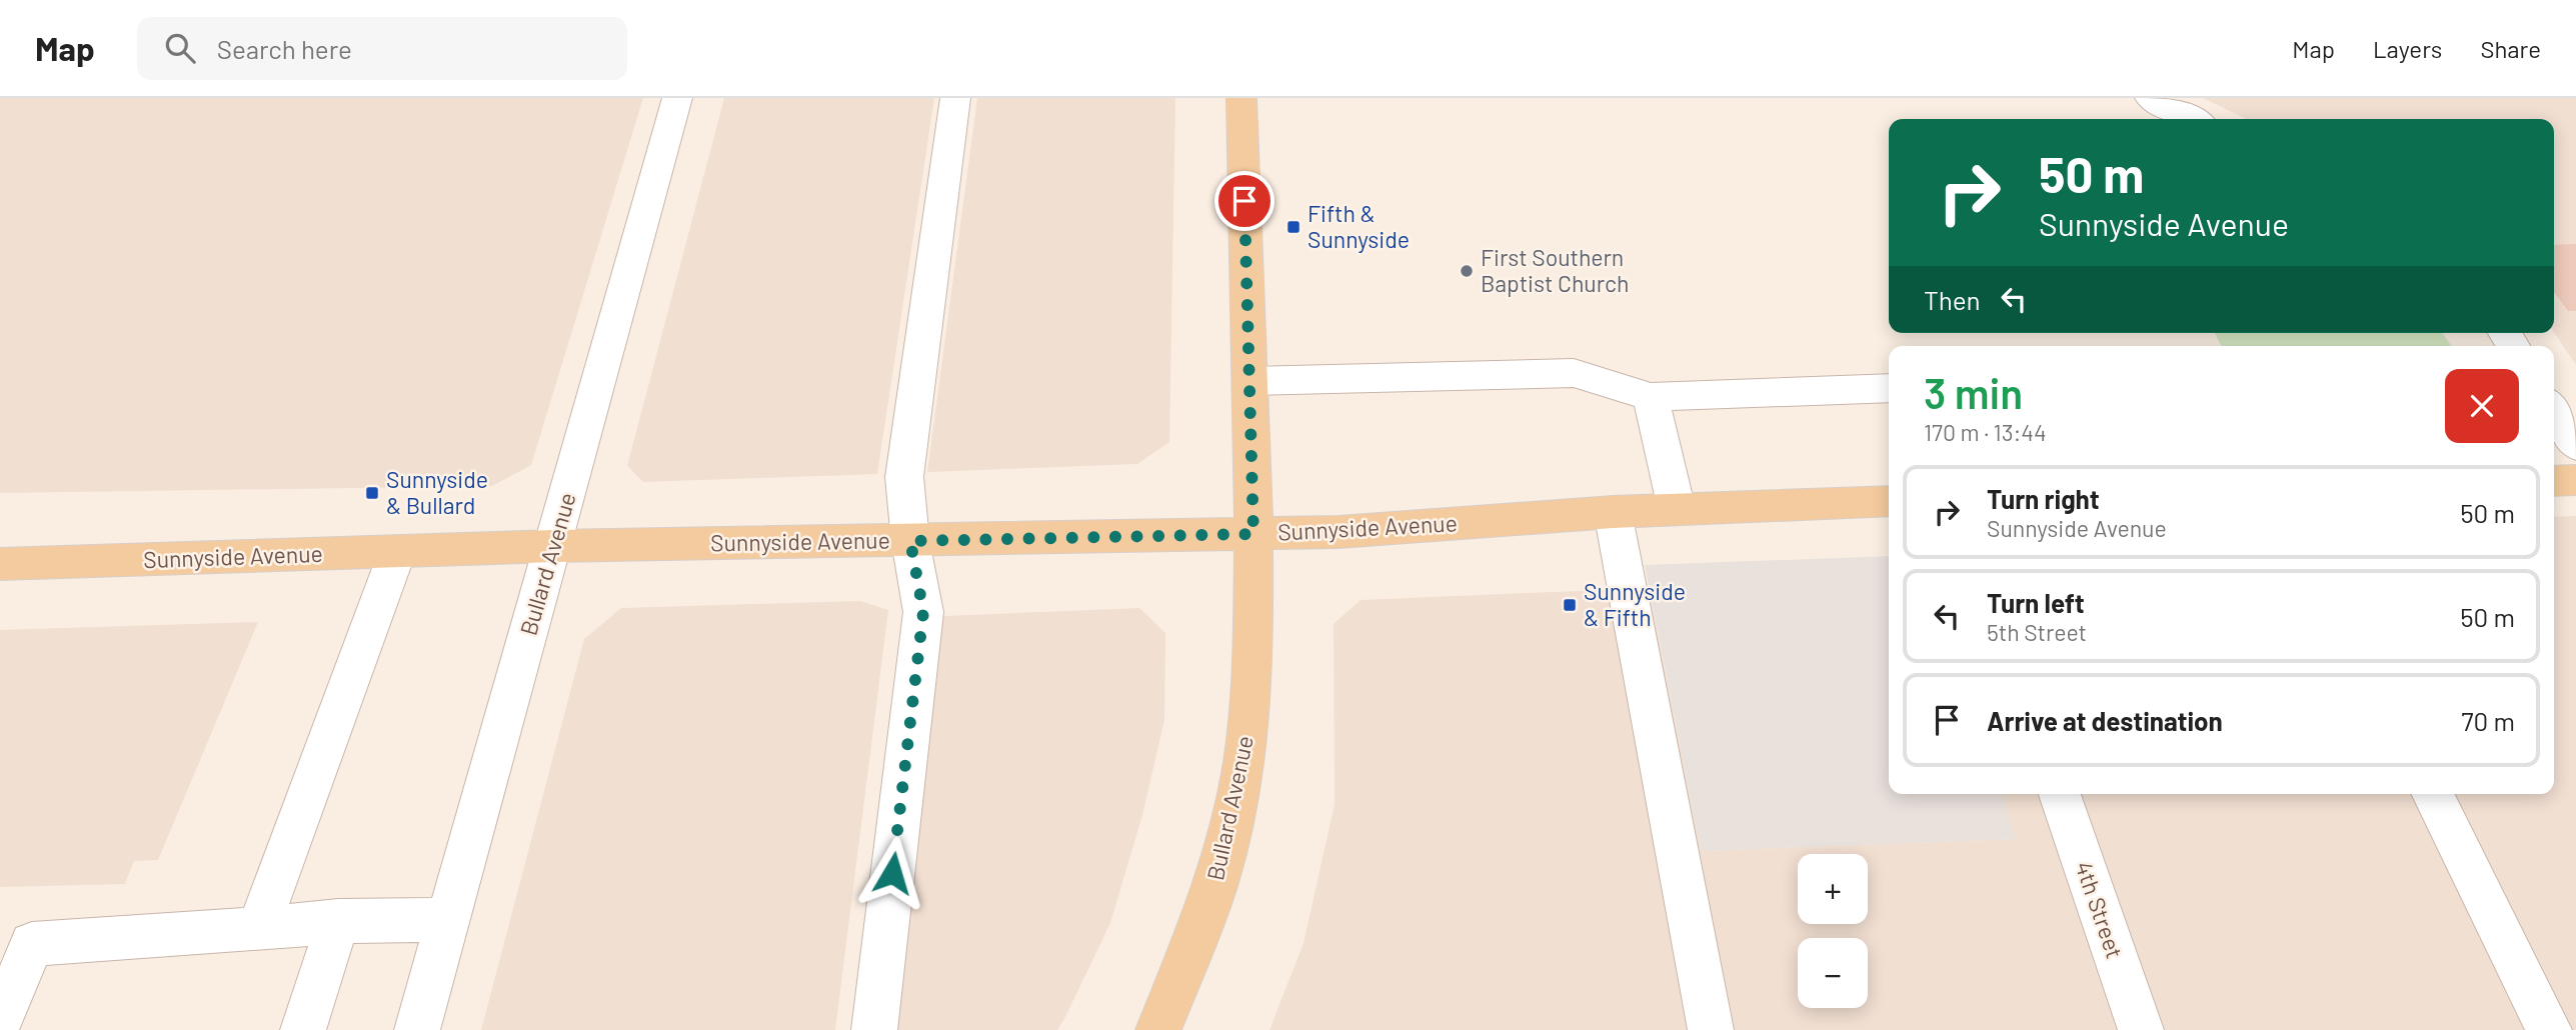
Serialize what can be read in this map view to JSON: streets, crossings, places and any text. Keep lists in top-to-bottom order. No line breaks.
{"streets":{"main road":["Sunnyside Avenue","Bullard Avenue"],"street":["4th Street"]},"crossings":[["Sunnyside Avenue","Bullard Avenue"]],"places":{"transit":["Fifth & Sunnyside","Sunnyside & Bullard","Sunnyside & Fifth"],"other":["First Southern Baptist Church"]},"page":{"header":"Map","search":"Search here","nav":["Map","Layers","Share"],"turn":["50 m","Sunnyside Avenue"],"then":"Then","heading":["3 min","170 m · 13:44"],"list":[{"name":"Turn right","note":"Sunnyside Avenue","value":"50 m"},{"name":"Turn left","note":"5th Street","value":"50 m"},{"name":"Arrive at destination","value":"70 m"}],"map_buttons":["+","−"]}}
